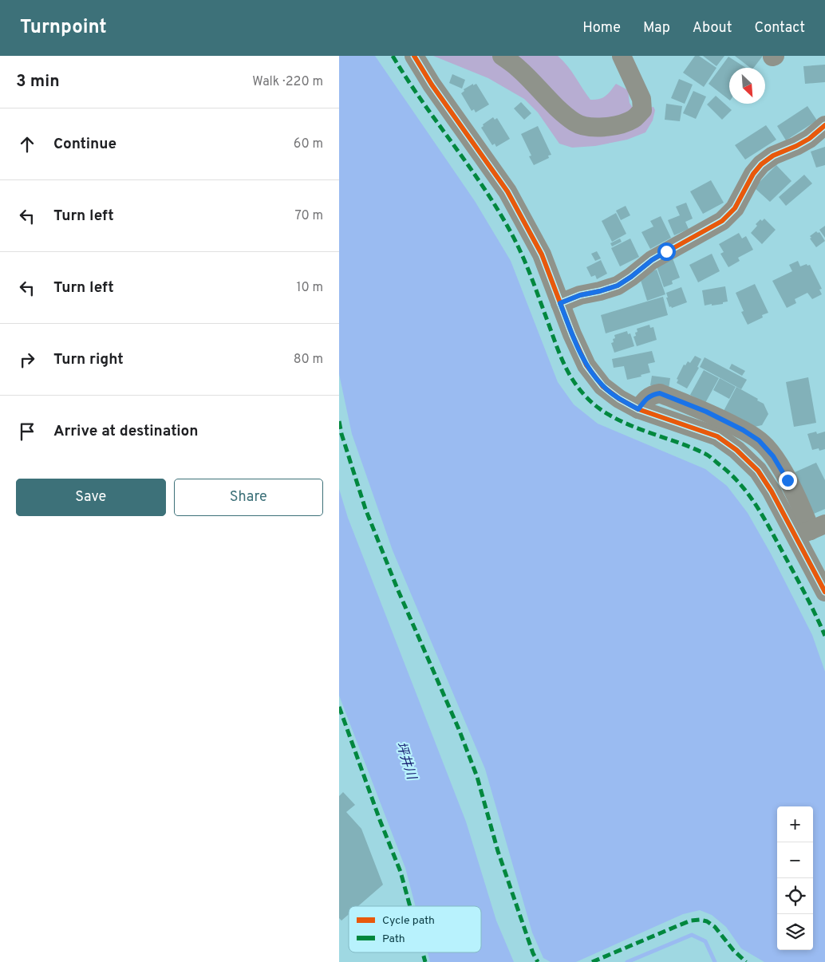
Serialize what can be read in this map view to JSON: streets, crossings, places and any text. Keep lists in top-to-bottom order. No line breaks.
{"water":["坪井川"],"legend":["Cycle path","Path"],"north":"bottom right","page":{"header":"Turnpoint","nav":["Home","Map","About","Contact"],"heading":["3 min","Walk · 220 m"],"list":[["Continue","60 m"],["Turn left","70 m"],["Turn left","10 m"],["Turn right","80 m"],"Arrive at destination"],"buttons":["Save","Share"],"map_buttons":["+","−"]}}
